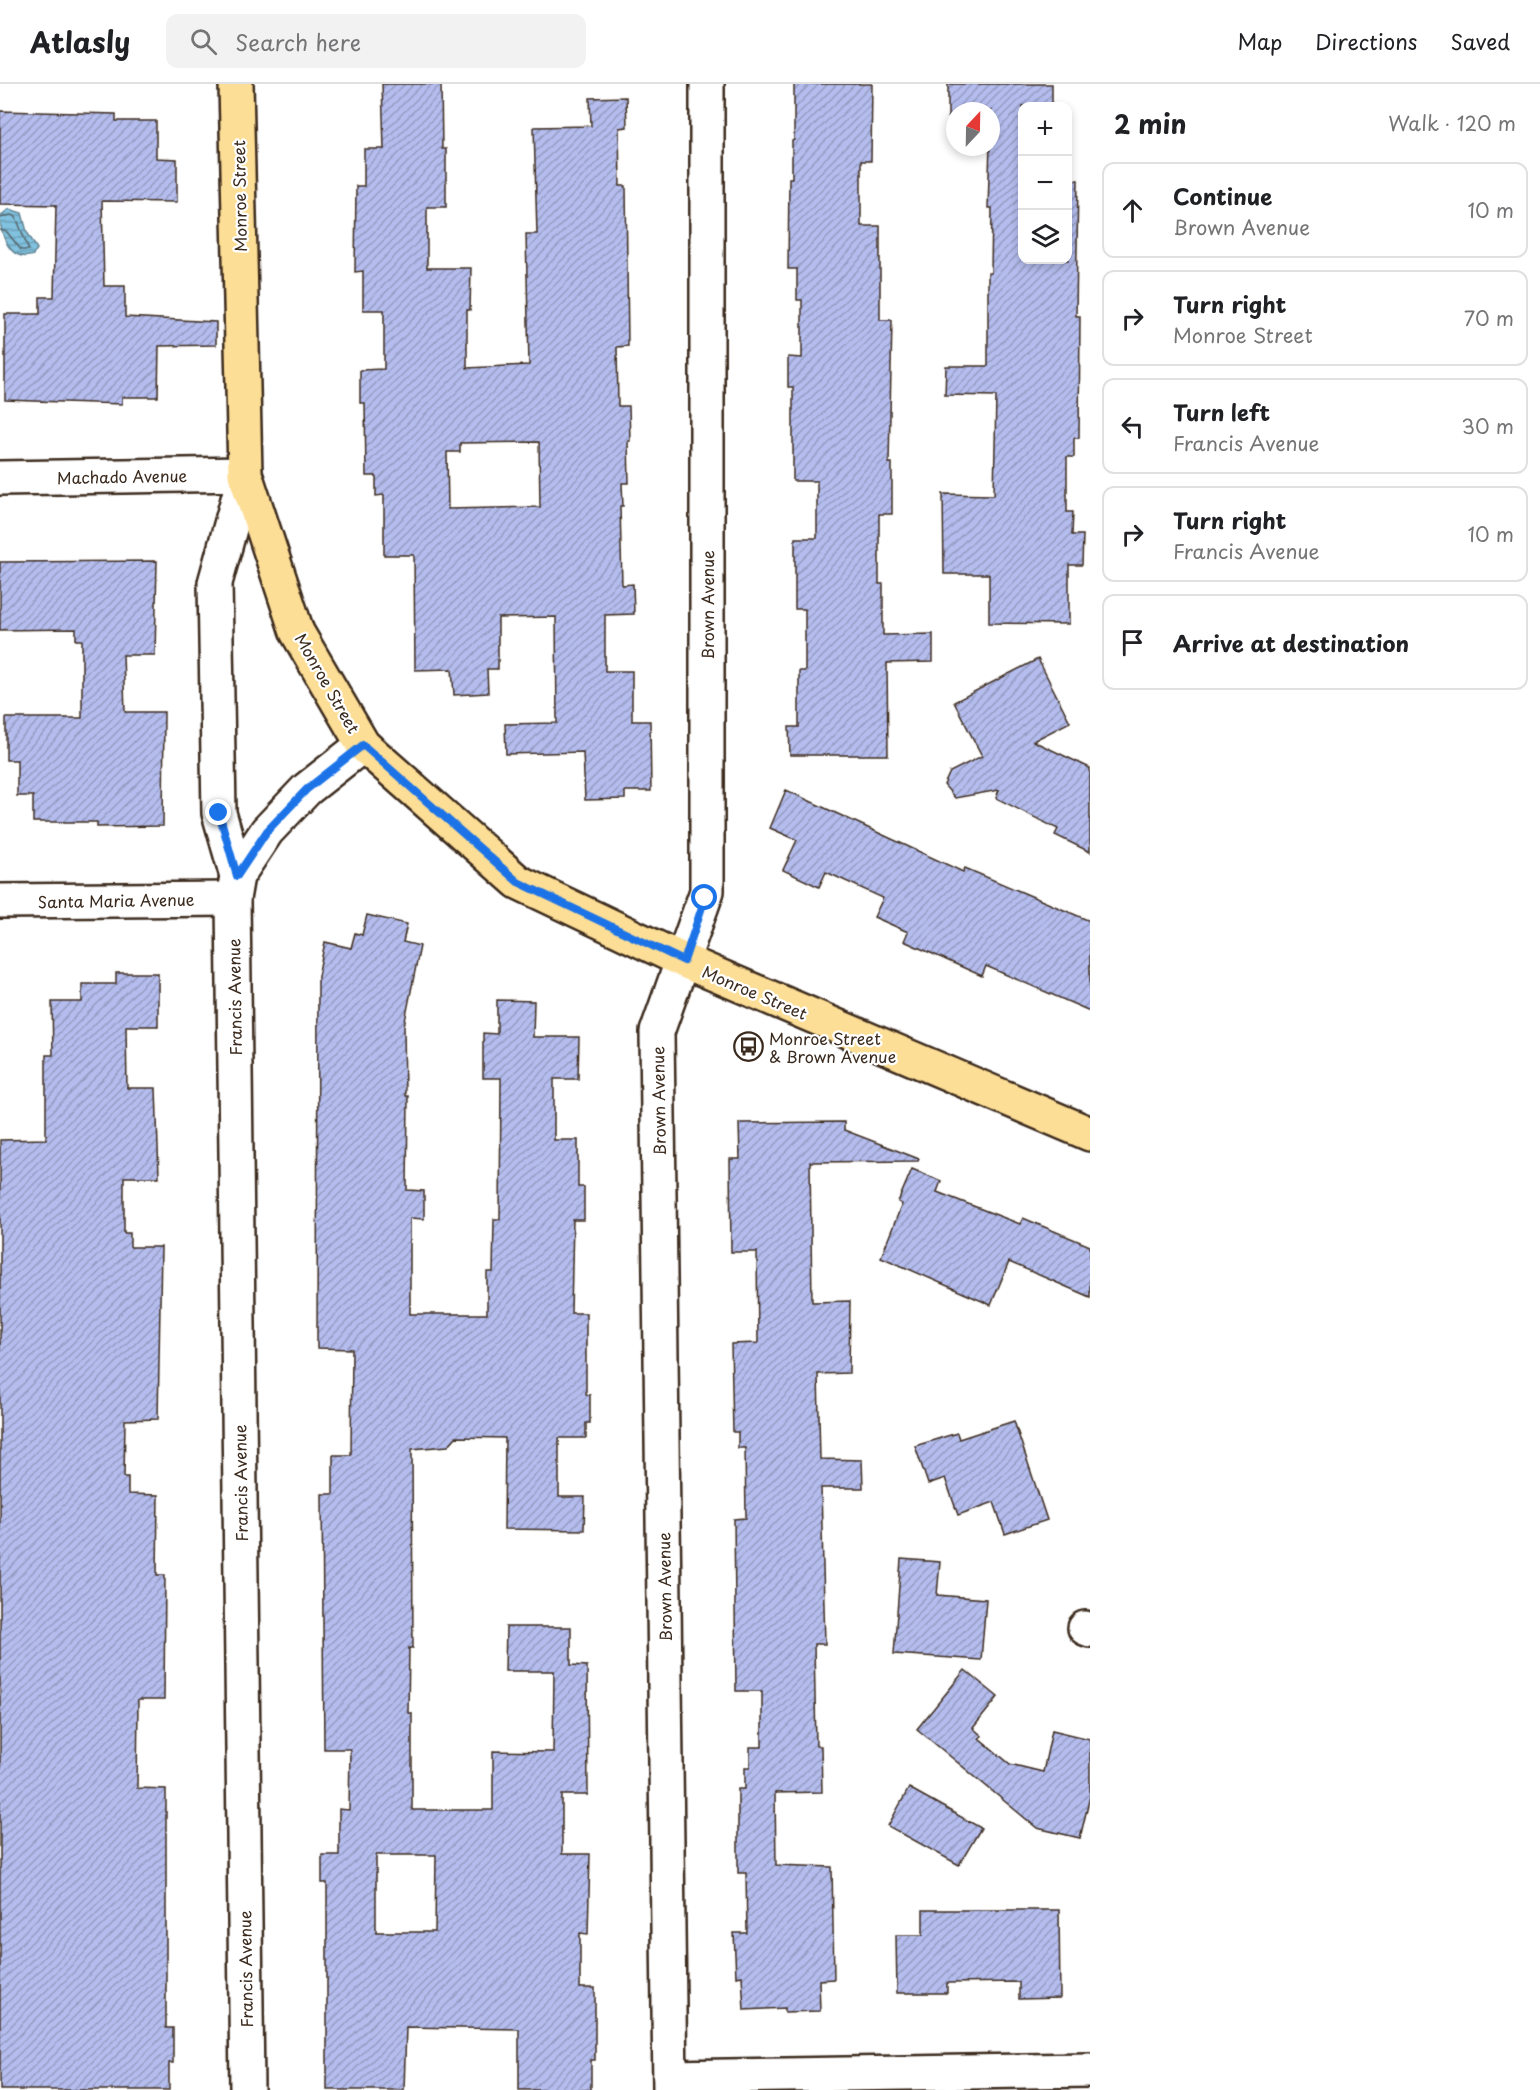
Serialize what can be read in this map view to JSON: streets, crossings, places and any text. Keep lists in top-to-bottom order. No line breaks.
{"streets":{"main road":["Monroe Street"],"street":["Machado Avenue","Brown Avenue","Santa Maria Avenue","Francis Avenue"]},"crossings":[["Monroe Street","Machado Avenue"],["Monroe Street","Brown Avenue"],["Monroe Street","Francis Avenue"],["Machado Avenue","Francis Avenue"],["Santa Maria Avenue","Francis Avenue"]],"places":{"bus stop":["Monroe Street & Brown Avenue"]},"north":"top","page":{"header":"Atlasly","search":"Search here","nav":["Map","Directions","Saved"],"heading":["2 min","Walk · 120 m"],"map_buttons":["+","−"],"list":[["Continue","Brown Avenue","10 m"],["Turn right","Monroe Street","70 m"],["Turn left","Francis Avenue","30 m"],["Turn right","Francis Avenue","10 m"],"Arrive at destination"]}}
